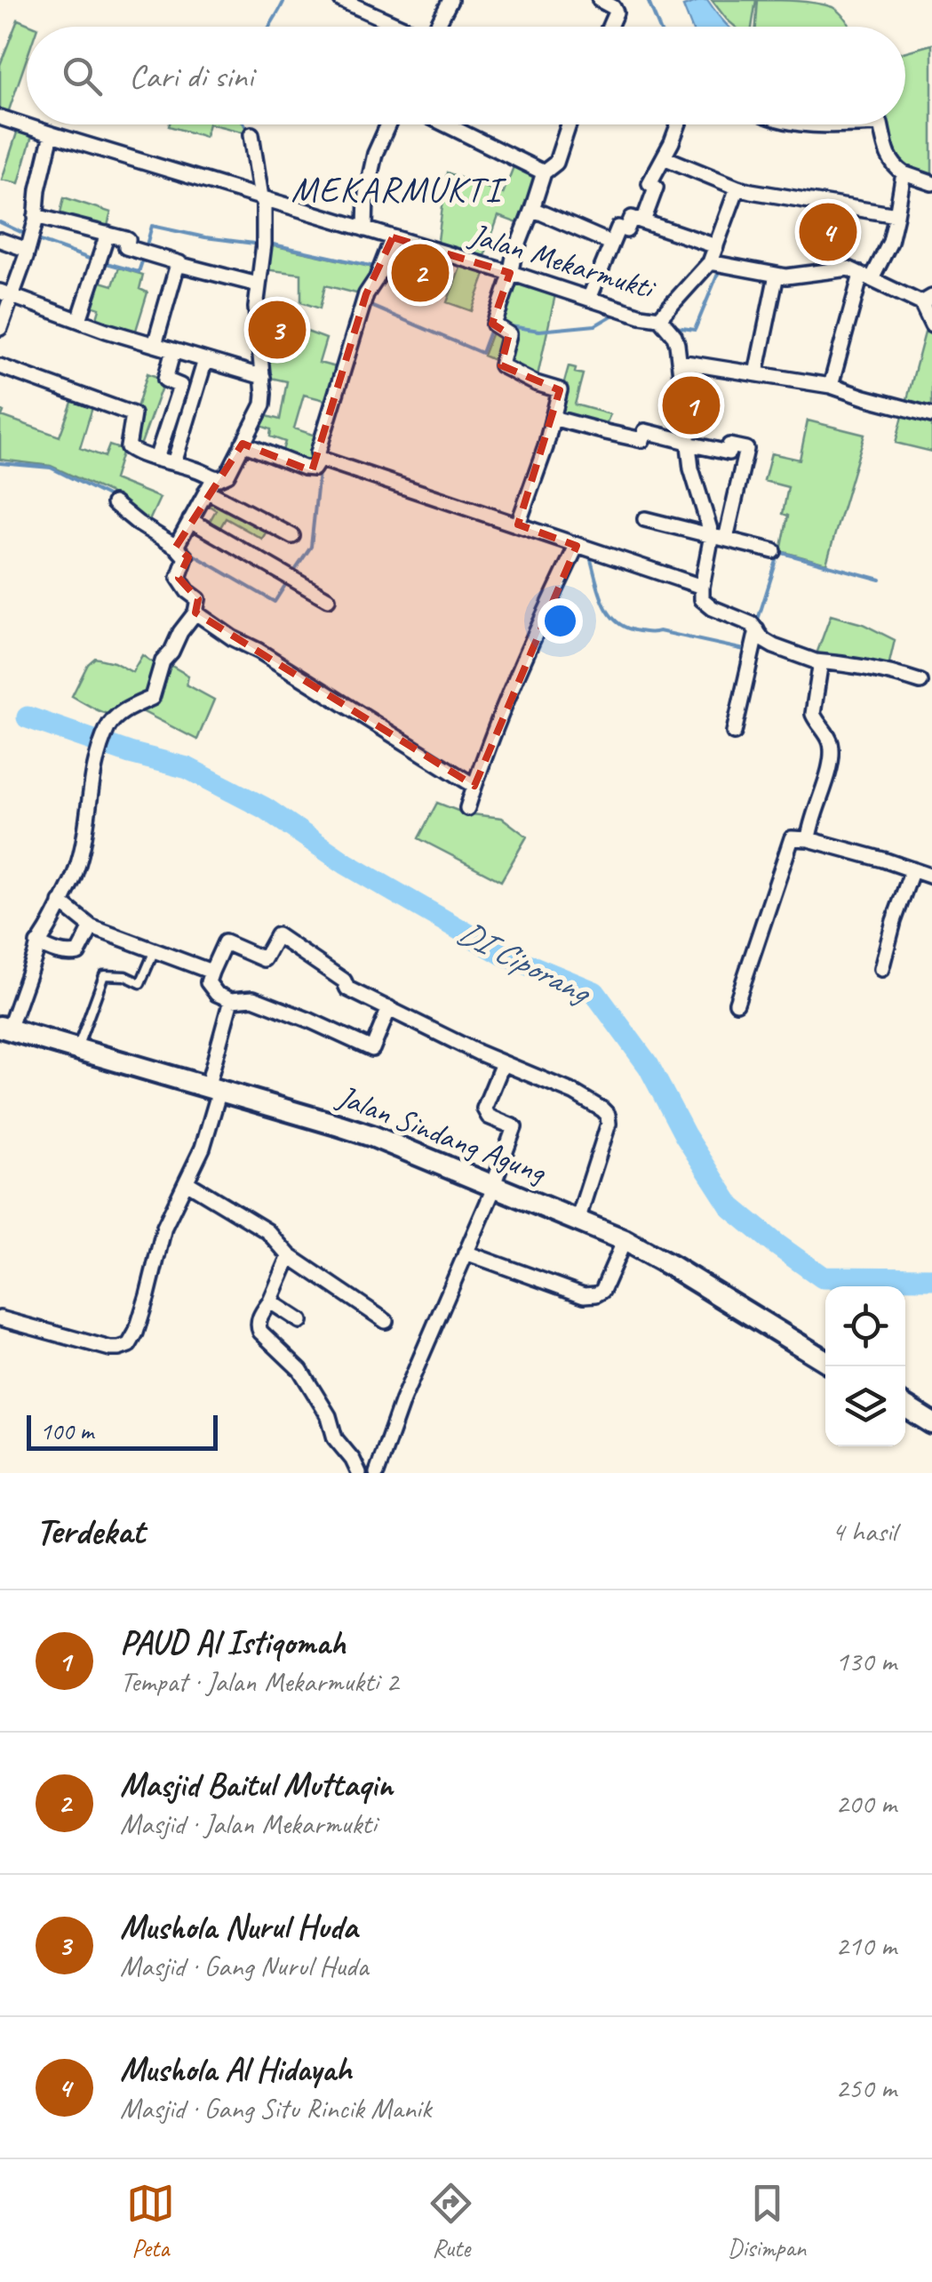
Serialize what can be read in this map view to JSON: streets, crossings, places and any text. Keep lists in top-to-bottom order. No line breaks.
{"streets":{"main road":["Jalan Sindang Agung"],"street":["Jalan Mekarmukti"]},"districts":["MEKARMUKTI"],"water":["DI Ciporang"],"scale_bar":"100 m","page":{"search":"Cari di sini","pins":["4","2","3","1"],"scale":"100 m","heading":["Terdekat","4 hasil"],"list":[{"mark":"1","name":"PAUD Al Istiqomah","note":"Tempat · Jalan Mekarmukti 2","value":"130 m"},{"mark":"2","name":"Masjid Baitul Muttaqin","note":"Masjid · Jalan Mekarmukti","value":"200 m"},{"mark":"3","name":"Mushola Nurul Huda","note":"Masjid · Gang Nurul Huda","value":"210 m"},{"mark":"4","name":"Mushola Al Hidayah","note":"Masjid · Gang Situ Rincik Manik","value":"250 m"}],"nav":["Peta","Rute","Disimpan"]}}
